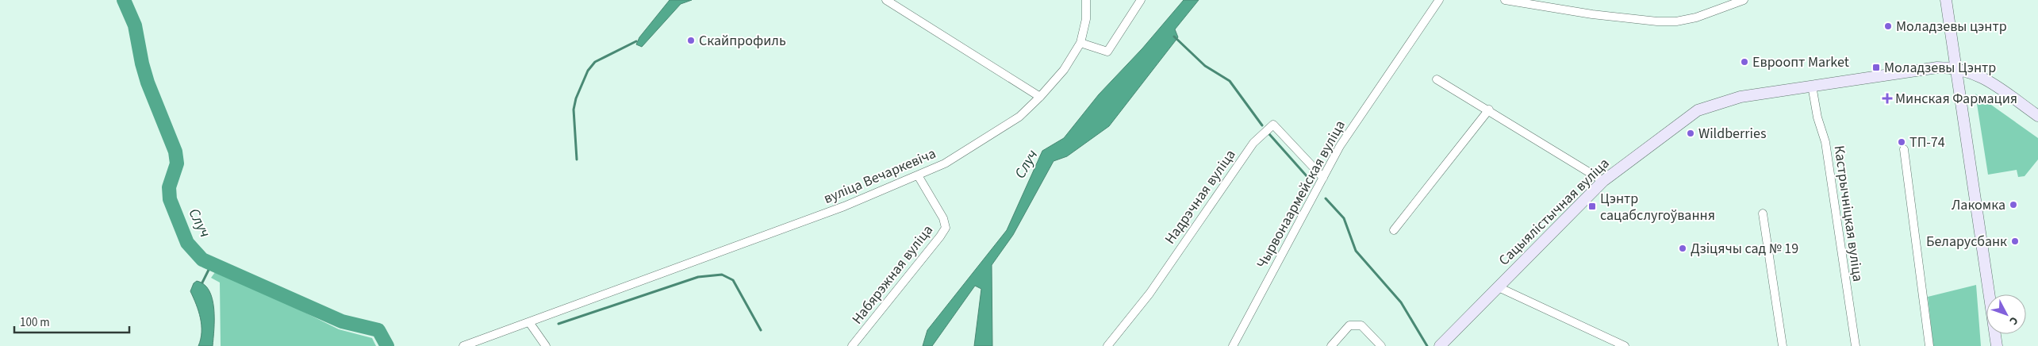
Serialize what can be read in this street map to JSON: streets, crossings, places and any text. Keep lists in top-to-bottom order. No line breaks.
{"streets":{"main road":["Сацыялістычная вуліца"],"street":["вуліца Вечаркевіча","Чырвонаармейская вуліца","Надрэчная вуліца","Кастрычніцкая вуліца","Набярэжная вуліца"]},"crossings":[["вуліца Вечаркевіча","Набярэжная вуліца"],["Чырвонаармейская вуліца","Надрэчная вуліца"],["Сацыялістычная вуліца","Кастрычніцкая вуліца"]],"water":["Случ"],"places":{"other":["Моладзевы цэнтр","Скайпрофиль","Евроопт Market","Wildberries","ТП-74","Лакомка","Беларусбанк","Дзіцячы сад № 19"],"transit":["Моладзевы Цэнтр","Цэнтр сацабслугоўвання"],"health":["Минская Фармация"]},"scale_bar":"100 m","north":"bottom right"}
